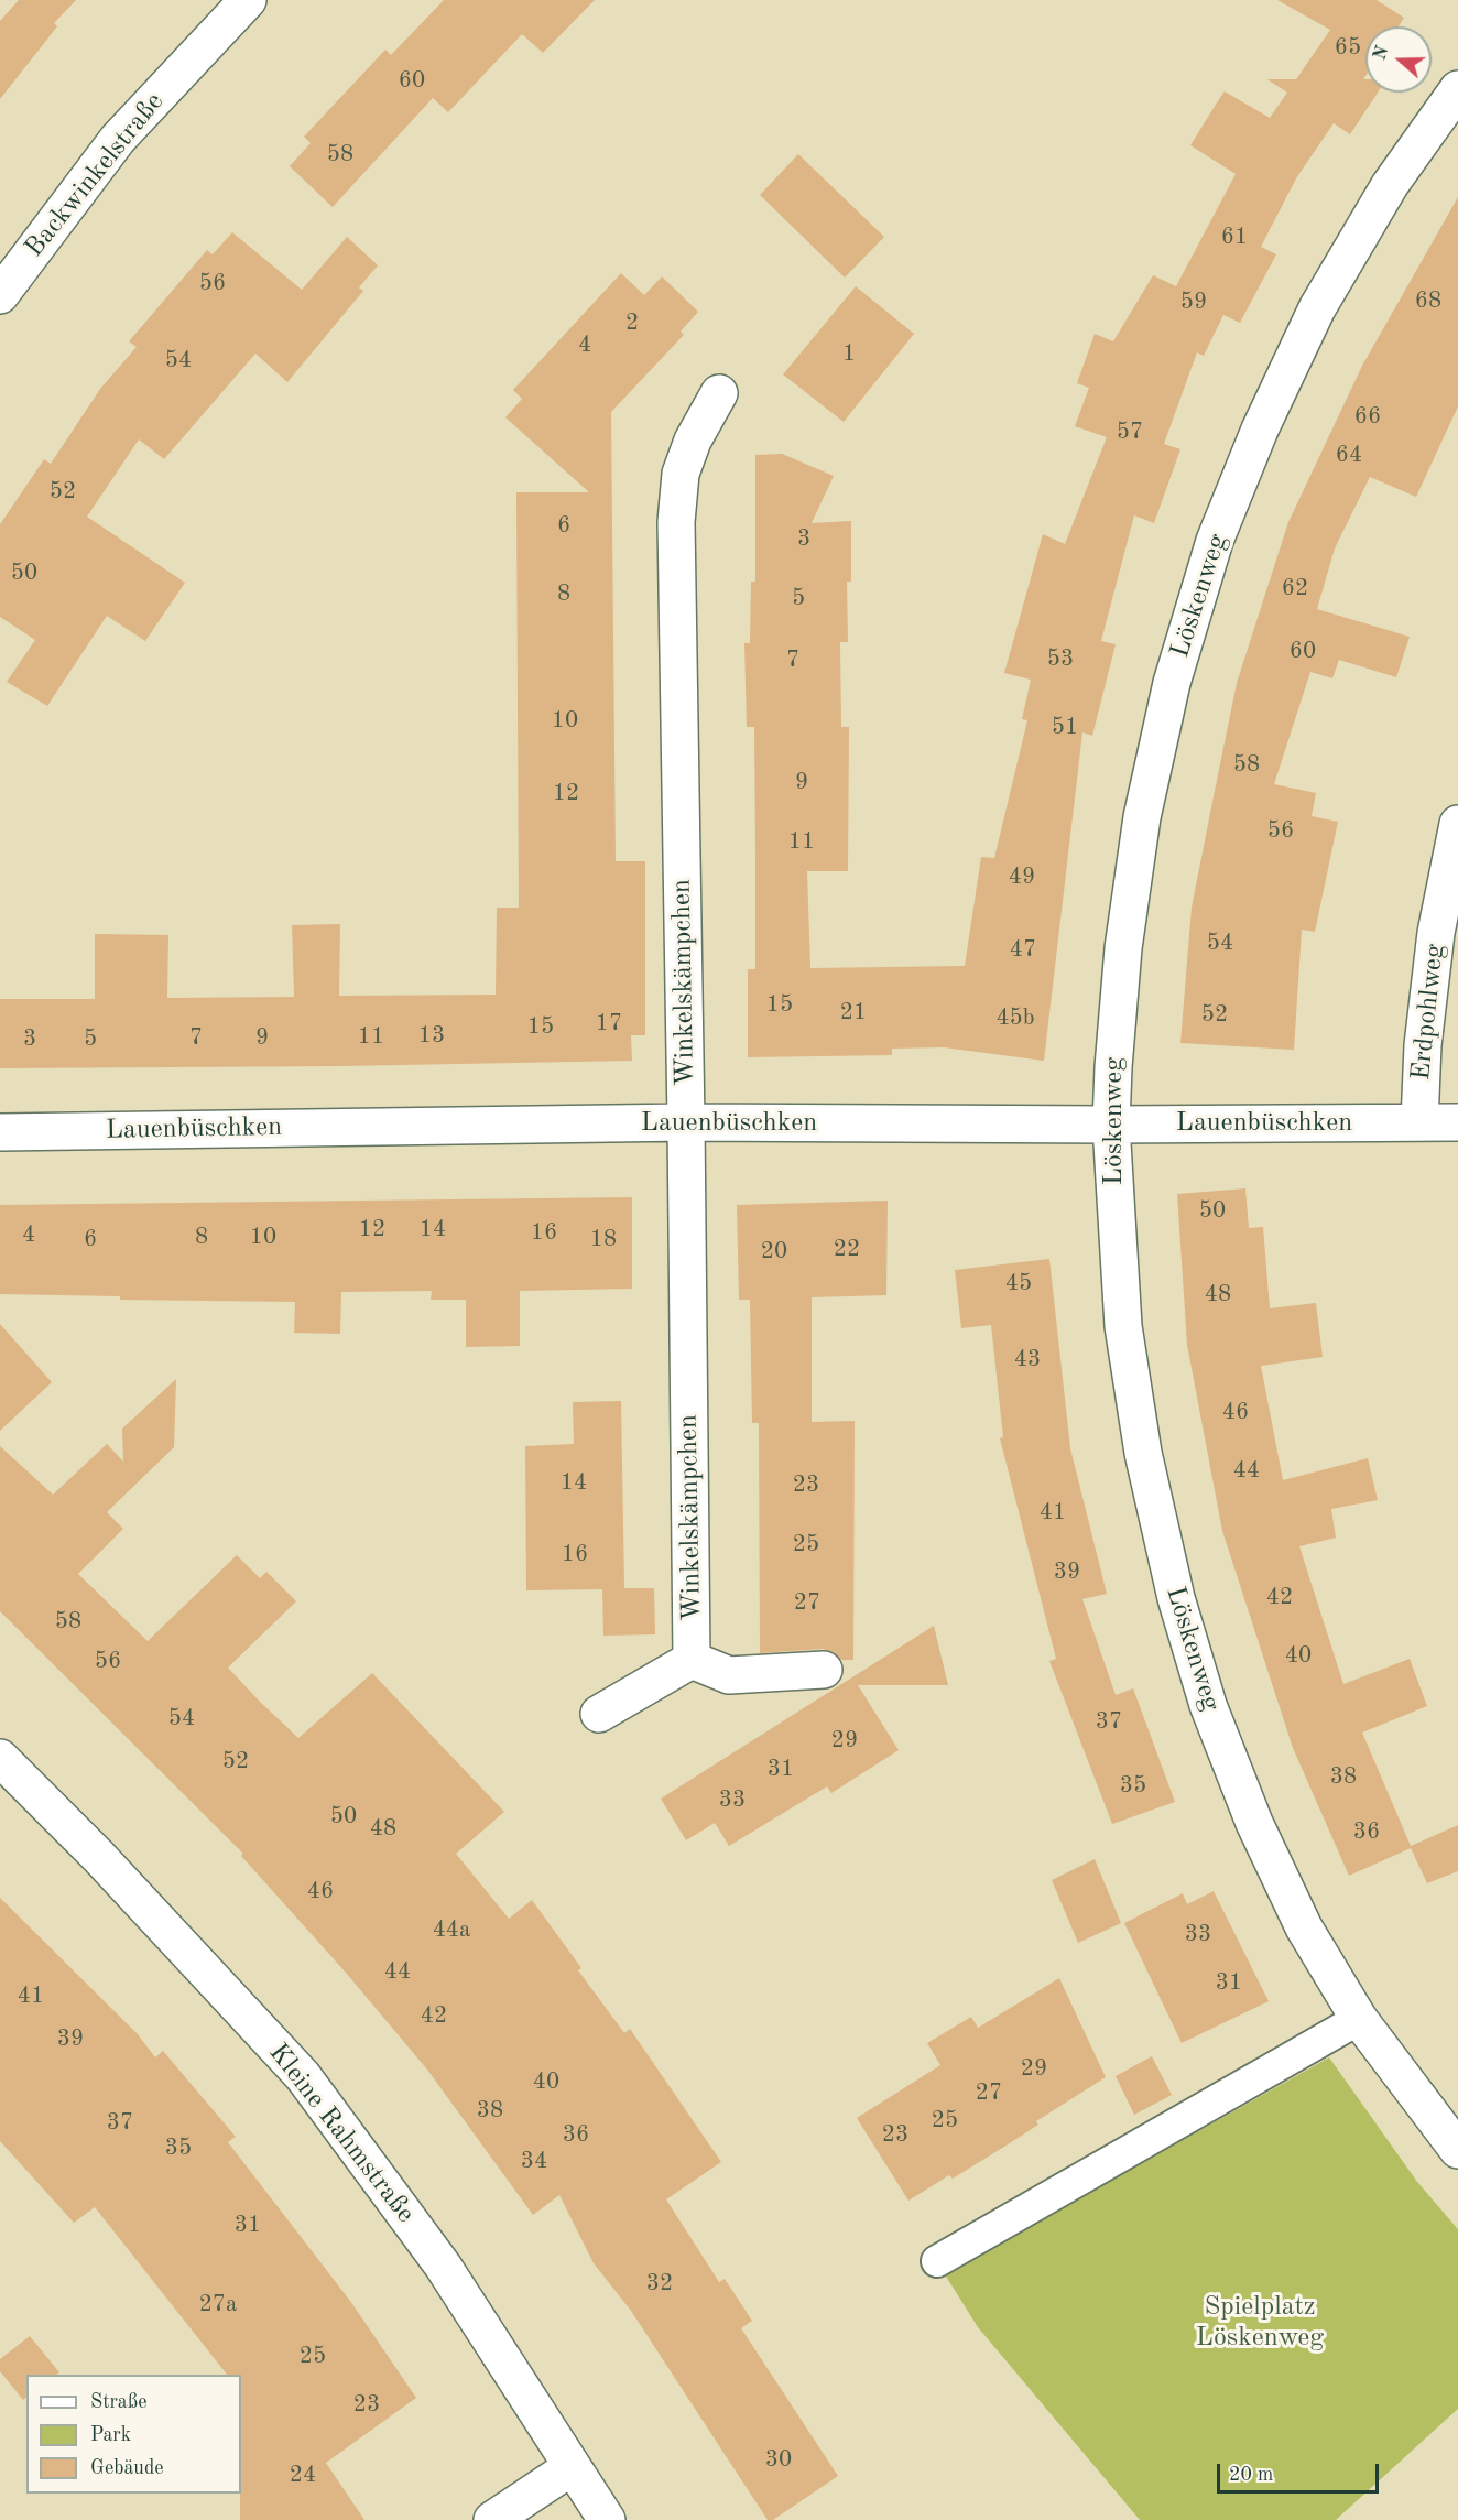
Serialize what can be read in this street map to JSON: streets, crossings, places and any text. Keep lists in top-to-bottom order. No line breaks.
{"streets":{"street":["Backwinkelstraße","Löskenweg","Winkelskämpchen","Erdpohlweg","Lauenbüschken","Kleine Rahmstraße"]},"crossings":[["Löskenweg","Lauenbüschken"],["Winkelskämpchen","Lauenbüschken"],["Erdpohlweg","Lauenbüschken"]],"parks":["Spielplatz Löskenweg"],"house_numbers":["65","60","58","61","56","68","59","2","4","1","54","66","57","64","52","6","3","50","62","8","5","60","53","7","10","51","58","9","12","56","11","49","54","47","15","21","52","45b","17","15","13","11","7","9","3","5","50","12","14","16","4","8","10","6","18","22","20","45","48","43","46","44","14","23","41","25","16","39","42","27","58","40","56","54","37","29","52","31","38","35","33","50","48","36","46","44a","33","44","31","41","42","39","29","40","27","38","25","37","36","23","35","34","31","32","27a","25","23","30","24"],"legend":["Straße","Park","Gebäude"],"scale_bar":"20 m","north":"left"}
